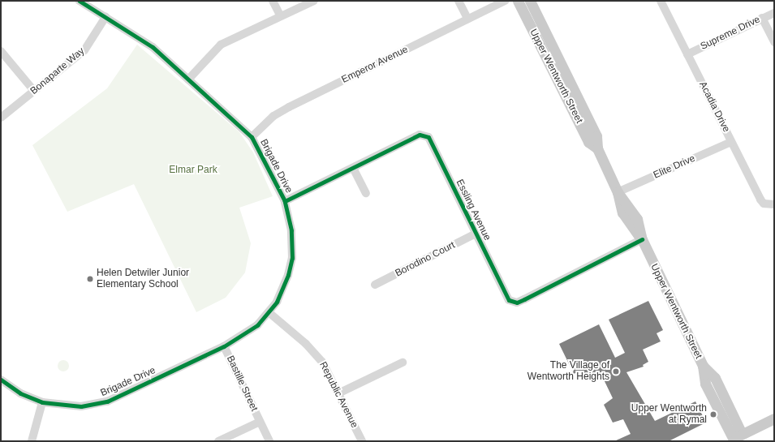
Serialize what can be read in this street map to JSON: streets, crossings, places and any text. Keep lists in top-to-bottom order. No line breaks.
{"streets":{"main road":["Upper Wentworth Street"],"street":["Supreme Drive","Emperor Avenue","Bonaparte Way","Acadia Drive","Brigade Drive","Elite Drive","Essling Avenue","Borodino Court","Bastille Street","Republic Avenue"]},"crossings":[["Supreme Drive","Acadia Drive"],["Emperor Avenue","Brigade Drive"],["Bonaparte Way","Brigade Drive"],["Upper Wentworth Street","Elite Drive"],["Upper Wentworth Street","Essling Avenue"],["Acadia Drive","Elite Drive"],["Brigade Drive","Essling Avenue"],["Brigade Drive","Bastille Street"],["Brigade Drive","Republic Avenue"],["Essling Avenue","Borodino Court"]],"parks":["Elmar Park"],"places":["Helen Detwiler Junior Elementary School","The Village of Wentworth Heights","Upper Wentworth at Rymal"]}
